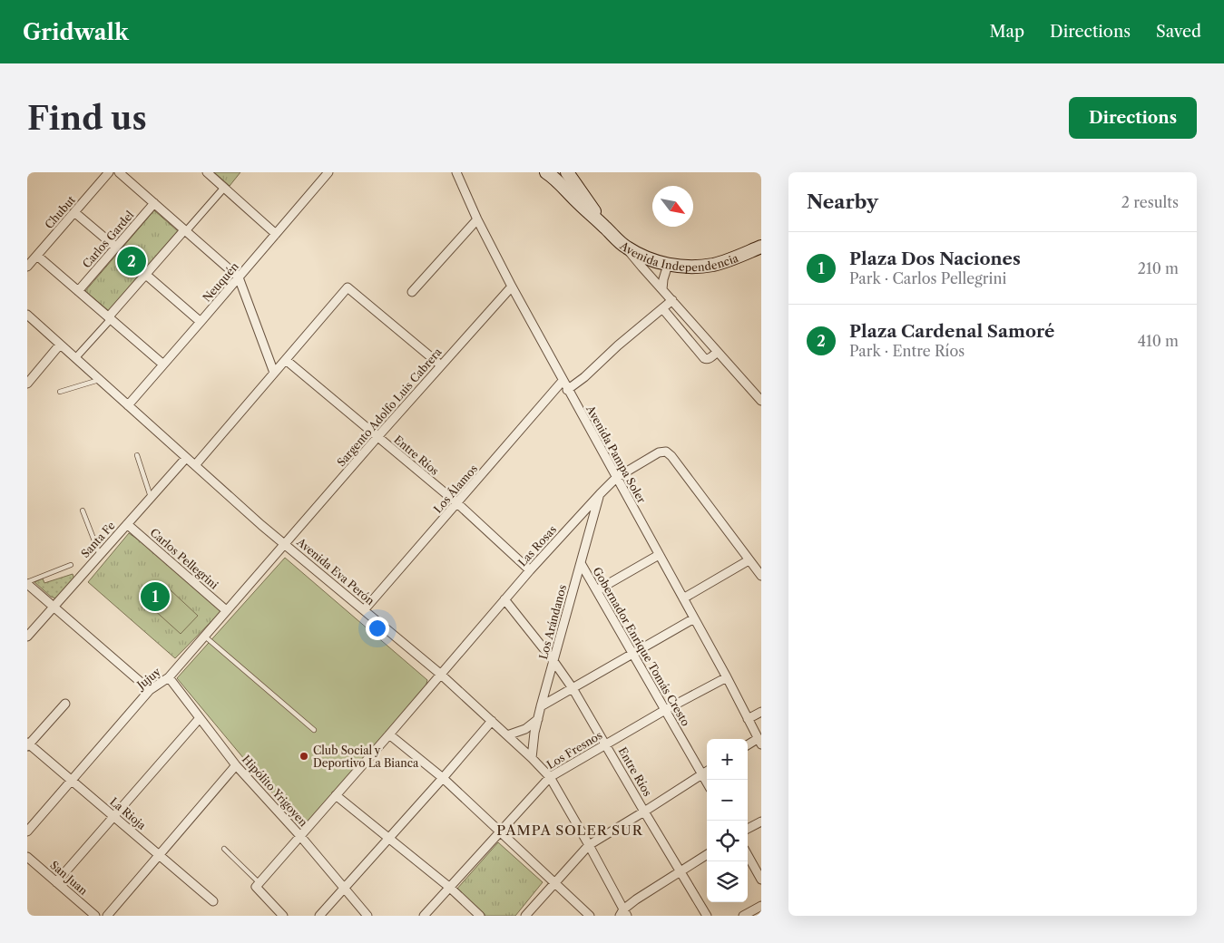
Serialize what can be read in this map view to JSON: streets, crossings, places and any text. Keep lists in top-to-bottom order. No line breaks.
{"streets":{"main road":["Avenida Independencia"],"street":["Chubut","Carlos Gardel","Neuquén","Sargento Adolfo Luis Cabrera","Avenida Pampa Soler","Entre Ríos","Los Álamos","Santa Fe","Las Rosas","Carlos Pellegrini","Avenida Eva Perón","Los Arándanos","Gobernador Enrique Tomás Cresto","Jujuy","Los Fresnos","Hipólito Yrigoyen","La Rioja","San Juan"]},"crossings":[["Neuquén","Avenida Eva Perón"],["Sargento Adolfo Luis Cabrera","Avenida Pampa Soler"],["Sargento Adolfo Luis Cabrera","Entre Ríos"],["Sargento Adolfo Luis Cabrera","Avenida Eva Perón"],["Sargento Adolfo Luis Cabrera","Jujuy"],["Avenida Pampa Soler","Los Álamos"],["Avenida Pampa Soler","Las Rosas"],["Avenida Pampa Soler","Los Fresnos"],["Entre Ríos","Los Álamos"],["Entre Ríos","Las Rosas"],["Entre Ríos","Los Arándanos"],["Entre Ríos","Los Fresnos"],["Los Álamos","Avenida Eva Perón"],["Santa Fe","Carlos Pellegrini"],["Santa Fe","Avenida Eva Perón"],["Las Rosas","Avenida Eva Perón"],["Las Rosas","Los Arándanos"],["Las Rosas","Hipólito Yrigoyen"],["Carlos Pellegrini","Jujuy"],["Avenida Eva Perón","Los Arándanos"],["Avenida Eva Perón","Jujuy"],["Avenida Eva Perón","Los Fresnos"],["Los Arándanos","Gobernador Enrique Tomás Cresto"],["Gobernador Enrique Tomás Cresto","Los Fresnos"],["Jujuy","Hipólito Yrigoyen"],["Jujuy","La Rioja"]],"districts":["PAMPA SOLER SUR"],"places":["Club Social y Deportivo La Bianca"],"north":"bottom right","page":{"header":"Gridwalk","nav":["Map","Directions","Saved"],"buttons":"Directions","title":"Find us","heading":["Nearby","2 results"],"list":[{"mark":"1","name":"Plaza Dos Naciones","note":"Park · Carlos Pellegrini","value":"210 m"},{"mark":"2","name":"Plaza Cardenal Samoré","note":"Park · Entre Ríos","value":"410 m"}],"pins":["2","1"],"map_buttons":["+","−"]}}
